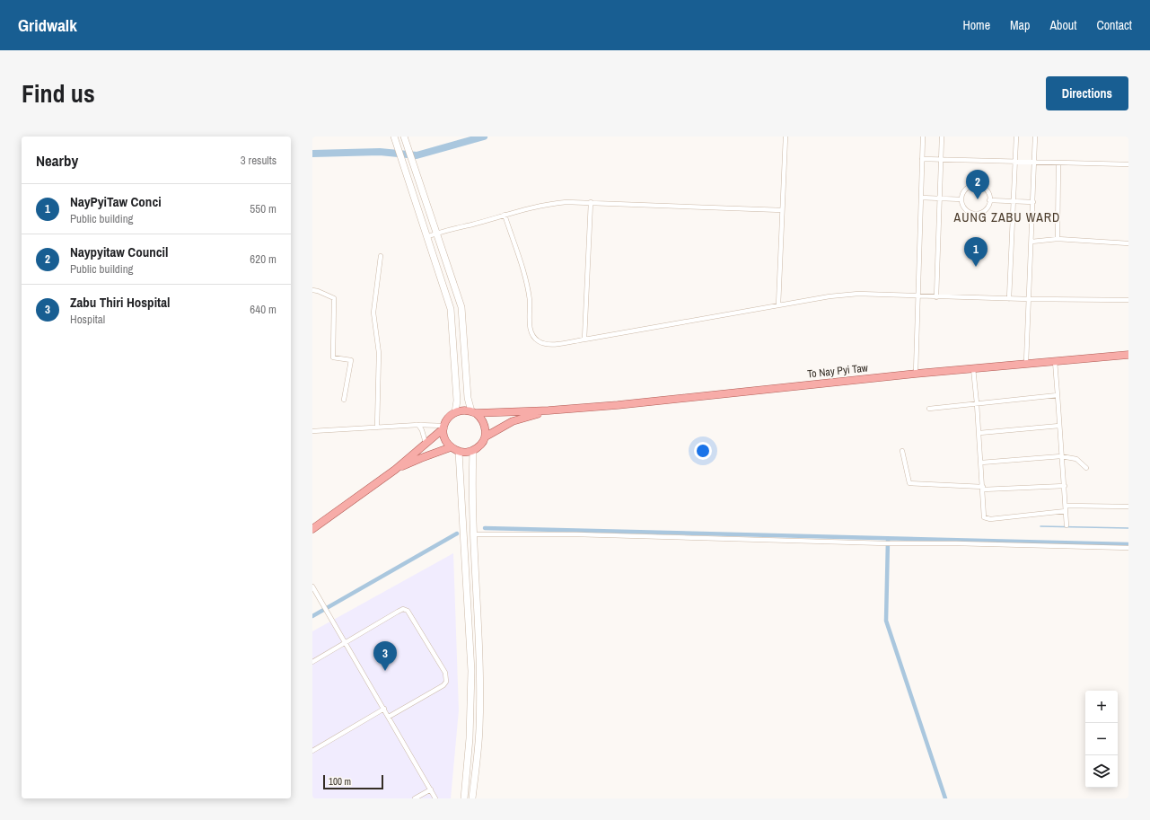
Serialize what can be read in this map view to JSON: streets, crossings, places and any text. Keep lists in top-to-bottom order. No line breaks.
{"streets":{"main road":["To Nay Pyi Taw"]},"districts":["AUNG ZABU WARD"],"scale_bar":"100 m","page":{"header":"Gridwalk","nav":["Home","Map","About","Contact"],"title":"Find us","buttons":"Directions","heading":["Nearby","3 results"],"pins":["2","1","3"],"list":[{"mark":"1","name":"NayPyiTaw Conci","note":"Public building","value":"550 m"},{"mark":"2","name":"Naypyitaw Council","note":"Public building","value":"620 m"},{"mark":"3","name":"Zabu Thiri Hospital","note":"Hospital","value":"640 m"}],"map_buttons":["+","−"],"scale":"100 m"}}
